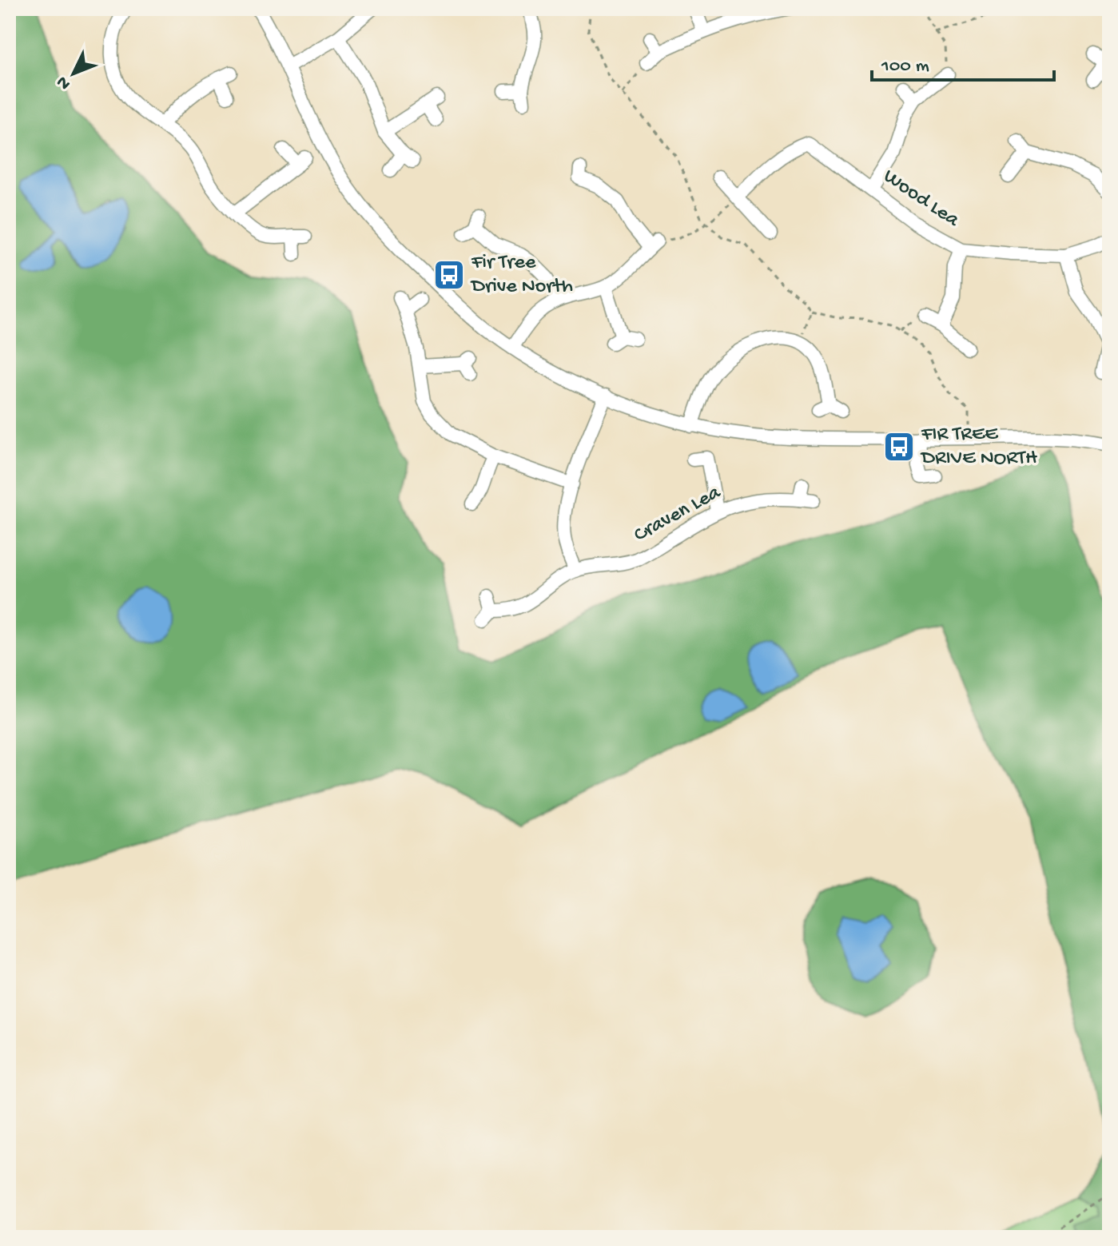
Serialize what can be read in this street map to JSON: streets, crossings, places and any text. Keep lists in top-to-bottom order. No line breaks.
{"streets":{"street":["Wood Lea","Craven Lea"]},"places":{"bus stop":["Fir Tree Drive North","FIR TREE DRIVE NORTH"]},"scale_bar":"100 m","north":"bottom left"}
